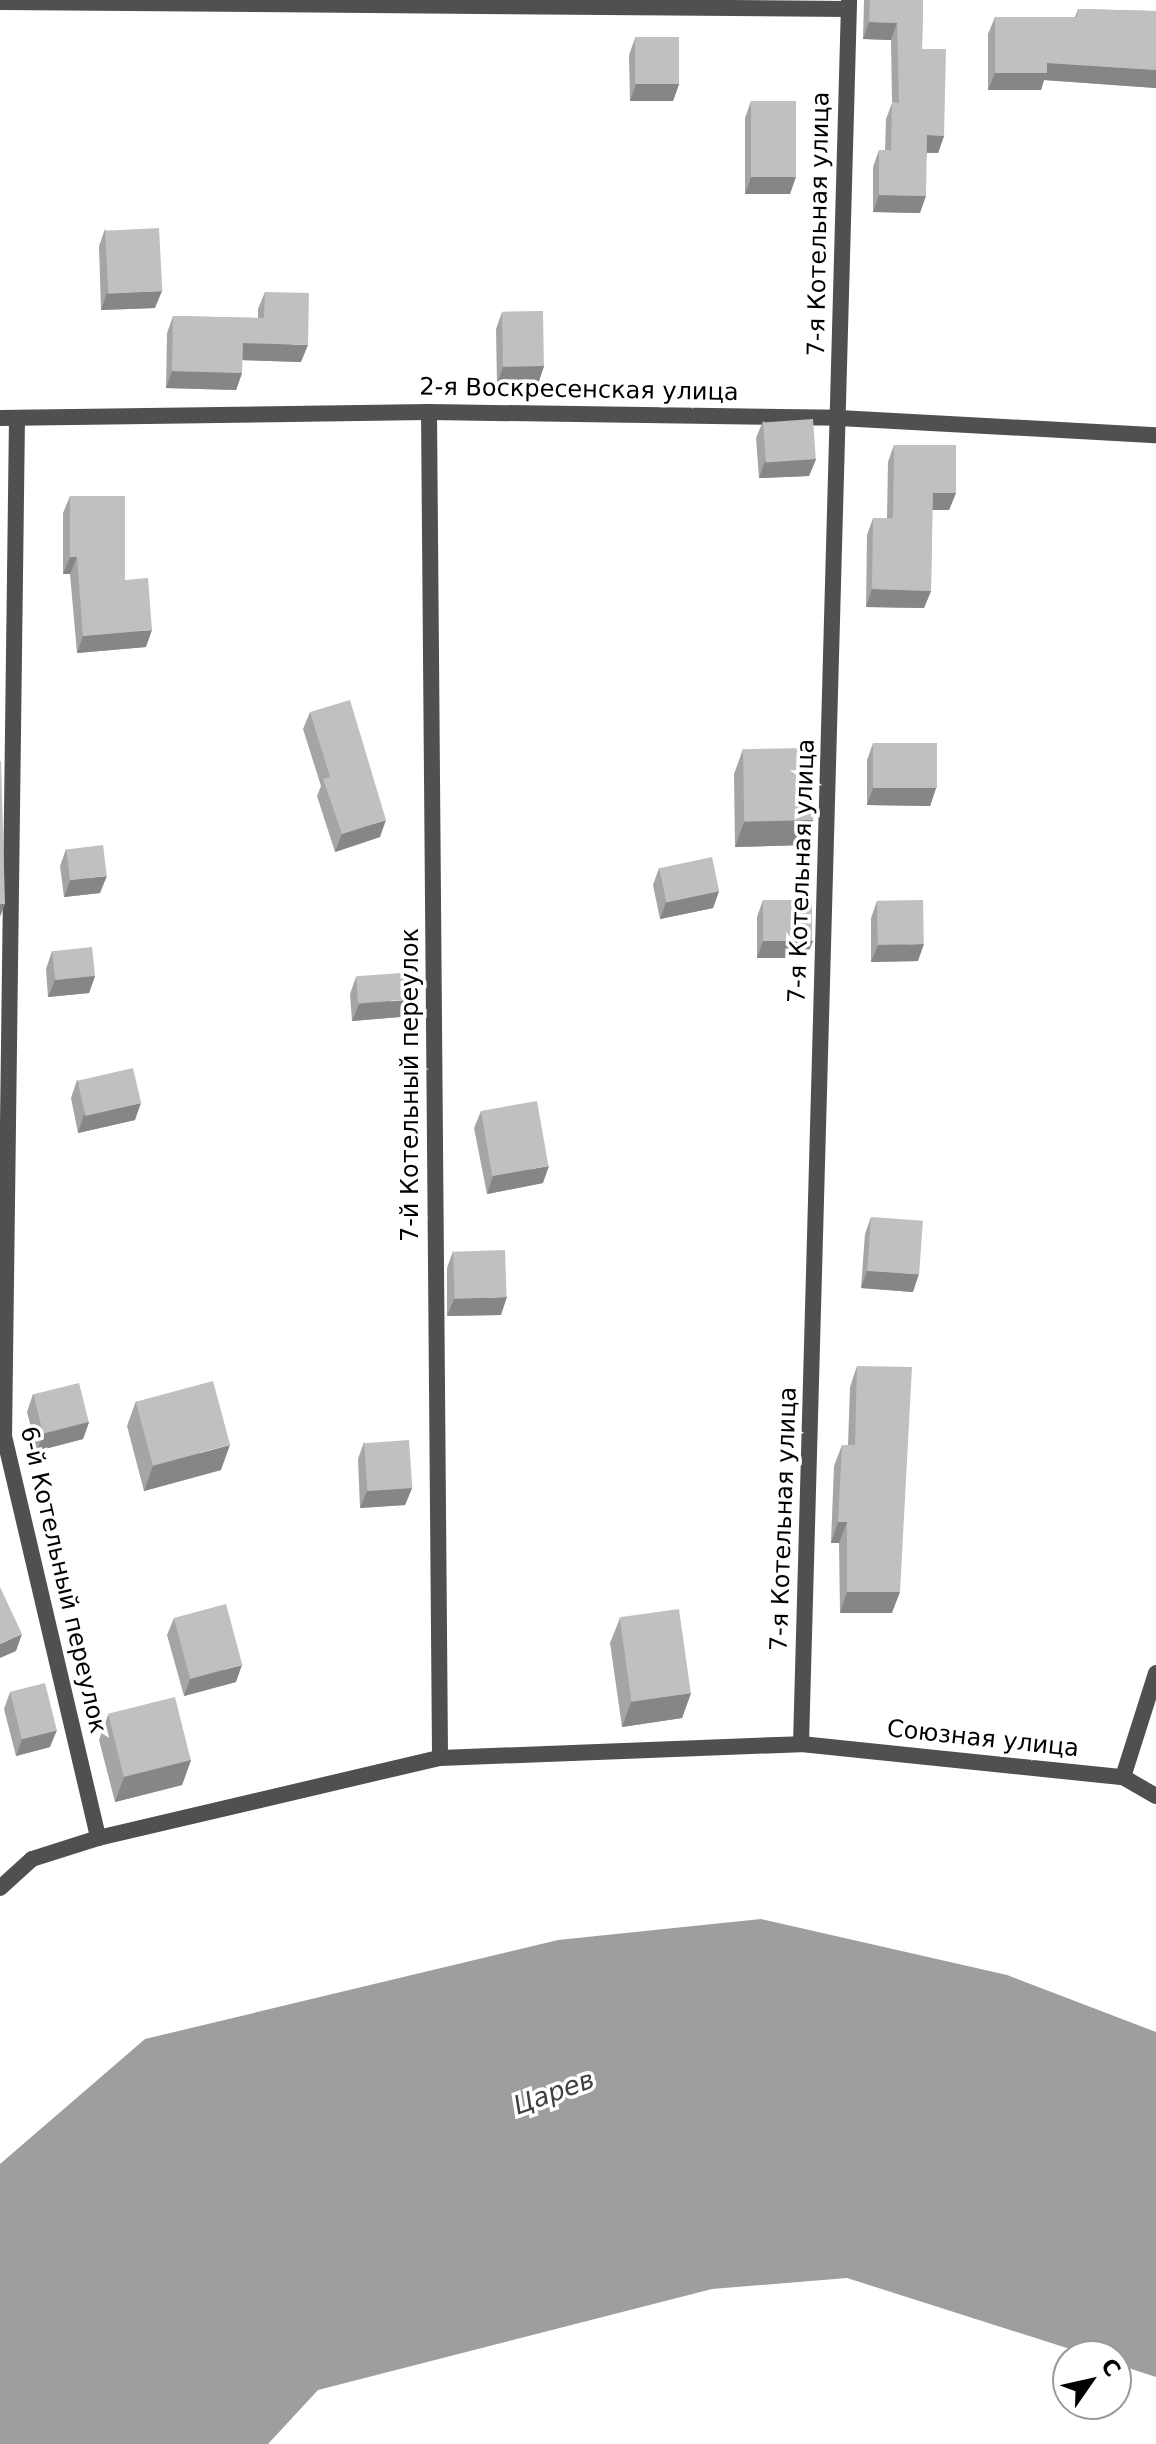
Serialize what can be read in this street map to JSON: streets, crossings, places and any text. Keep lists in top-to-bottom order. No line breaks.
{"streets":{"street":["7-я Котельная улица","2-я Воскресенская улица","7-й Котельный переулок","6-й Котельный переулок","Союзная улица"]},"crossings":[["7-я Котельная улица","2-я Воскресенская улица"],["7-я Котельная улица","Союзная улица"],["2-я Воскресенская улица","7-й Котельный переулок"],["2-я Воскресенская улица","6-й Котельный переулок"],["7-й Котельный переулок","Союзная улица"],["6-й Котельный переулок","Союзная улица"]],"water":["Царев"],"north":"top right"}
